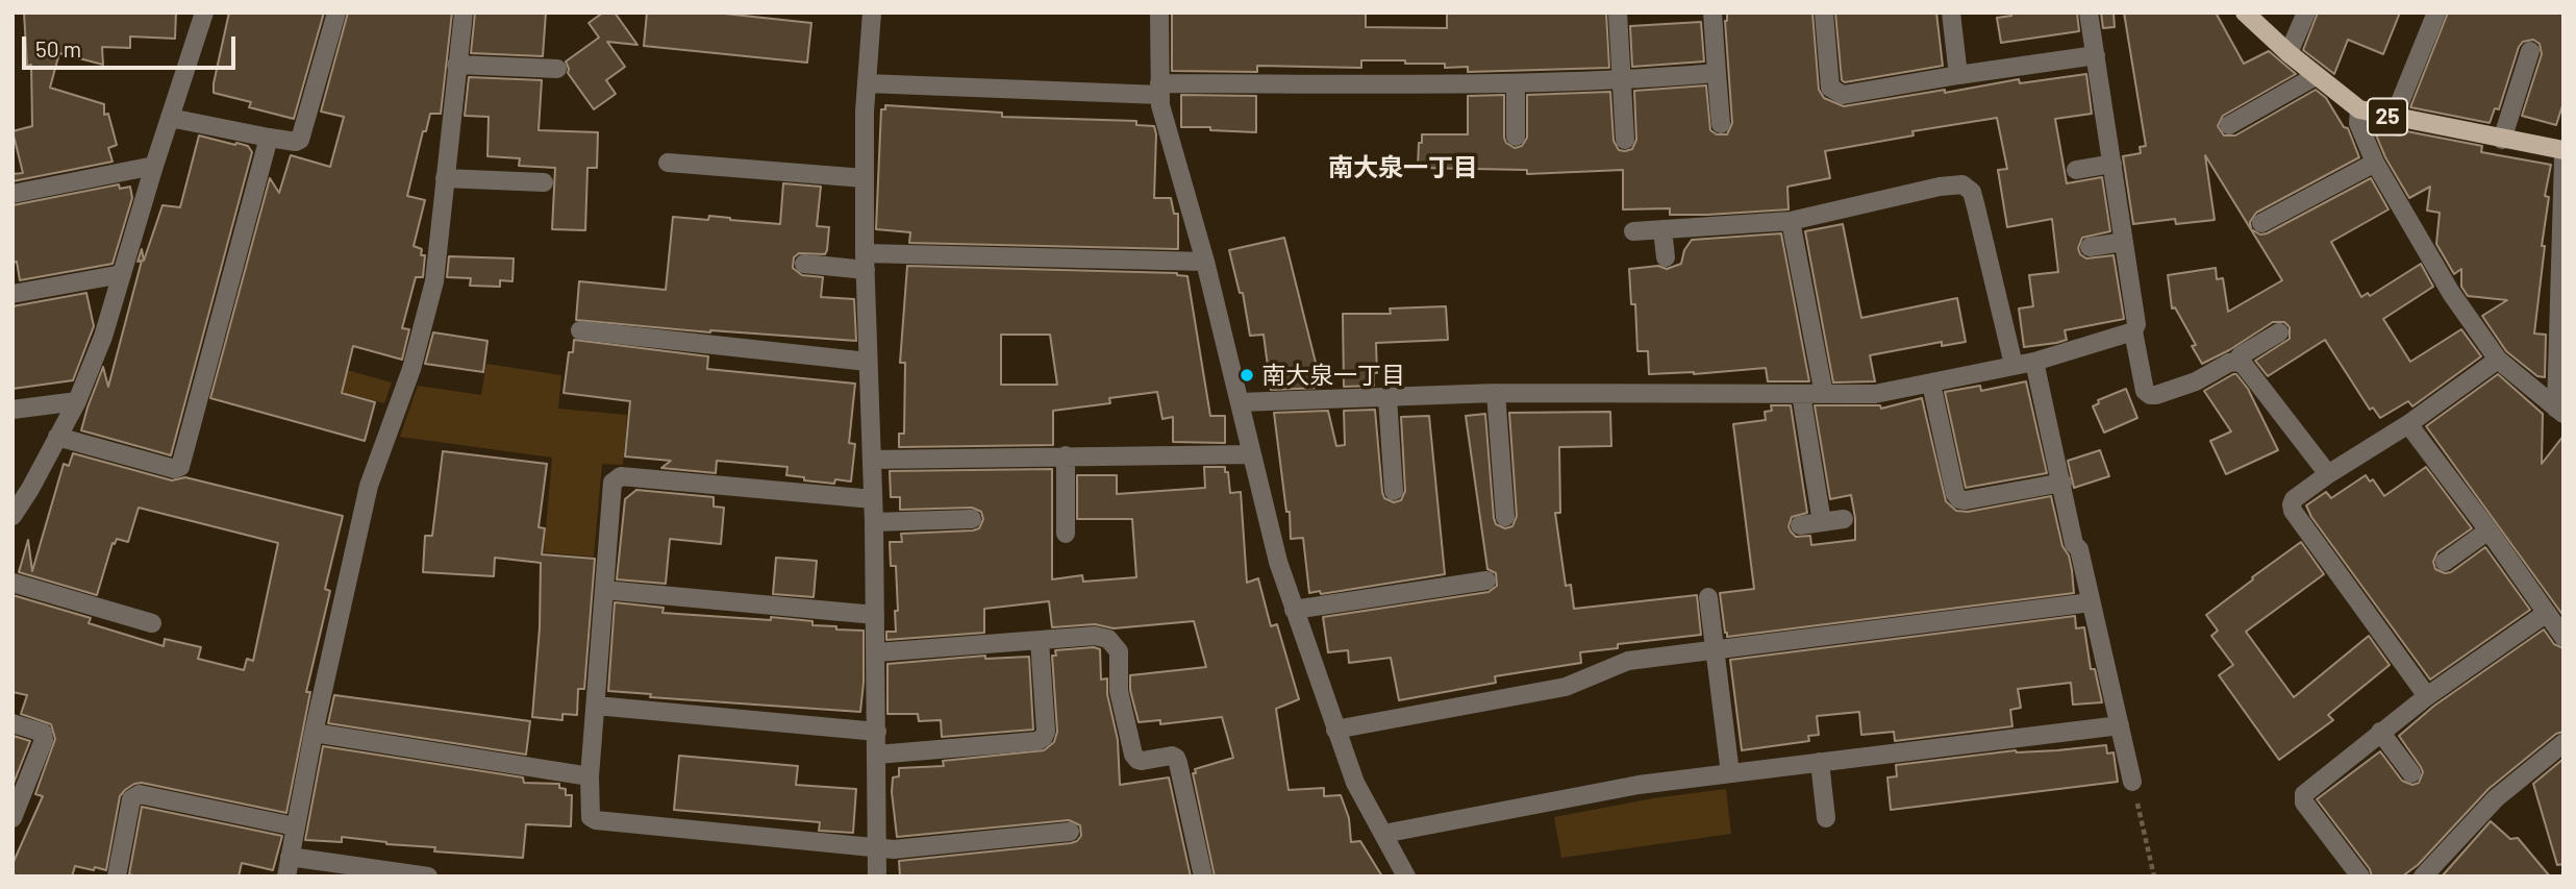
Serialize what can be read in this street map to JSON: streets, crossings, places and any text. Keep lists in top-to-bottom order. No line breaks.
{"streets":{"main road":["25"]},"districts":["南大泉一丁目"],"places":["南大泉一丁目"],"scale_bar":"50 m"}
